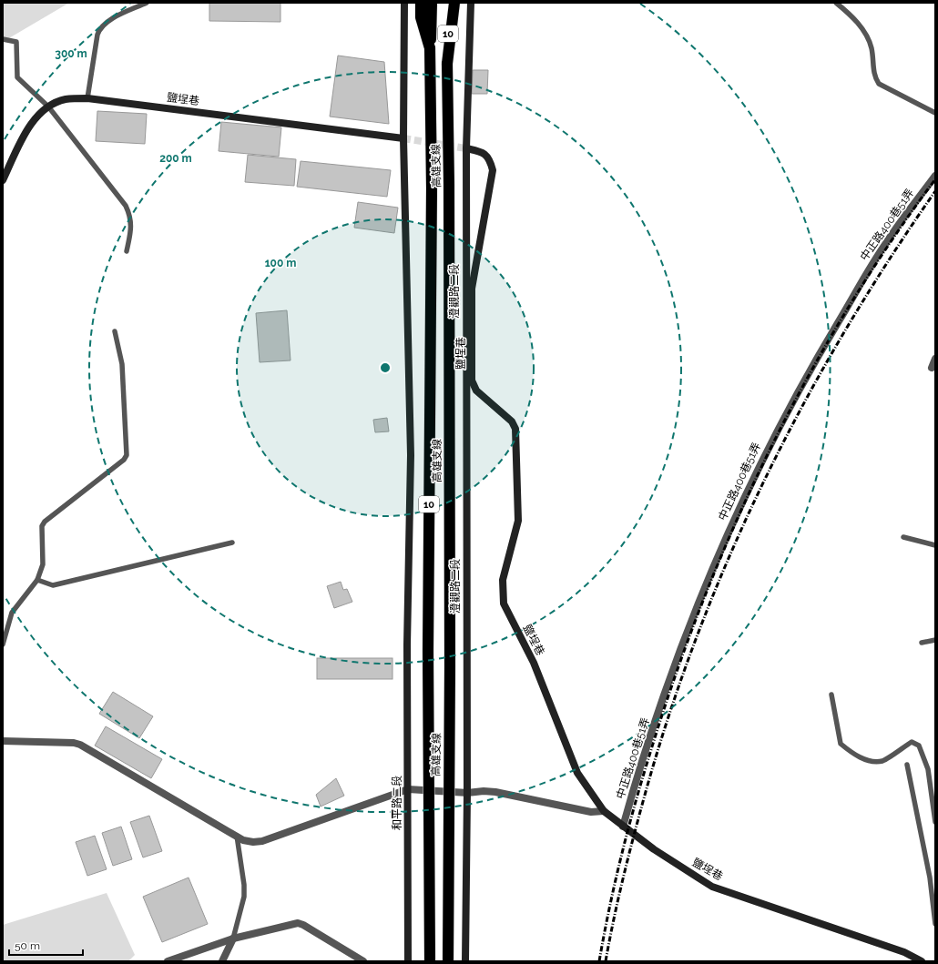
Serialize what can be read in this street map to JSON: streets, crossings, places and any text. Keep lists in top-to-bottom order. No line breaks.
{"streets":{"highway":["10","高雄支線"],"street":["鹽埕巷","中正路400巷51弄","澄觀路二段","和平路二段"]},"crossings":[["鹽埕巷","中正路400巷51弄"],["鹽埕巷","澄觀路二段"],["鹽埕巷","和平路二段"]],"scale_bar":"50 m","rings":["300 m","200 m","100 m"]}
